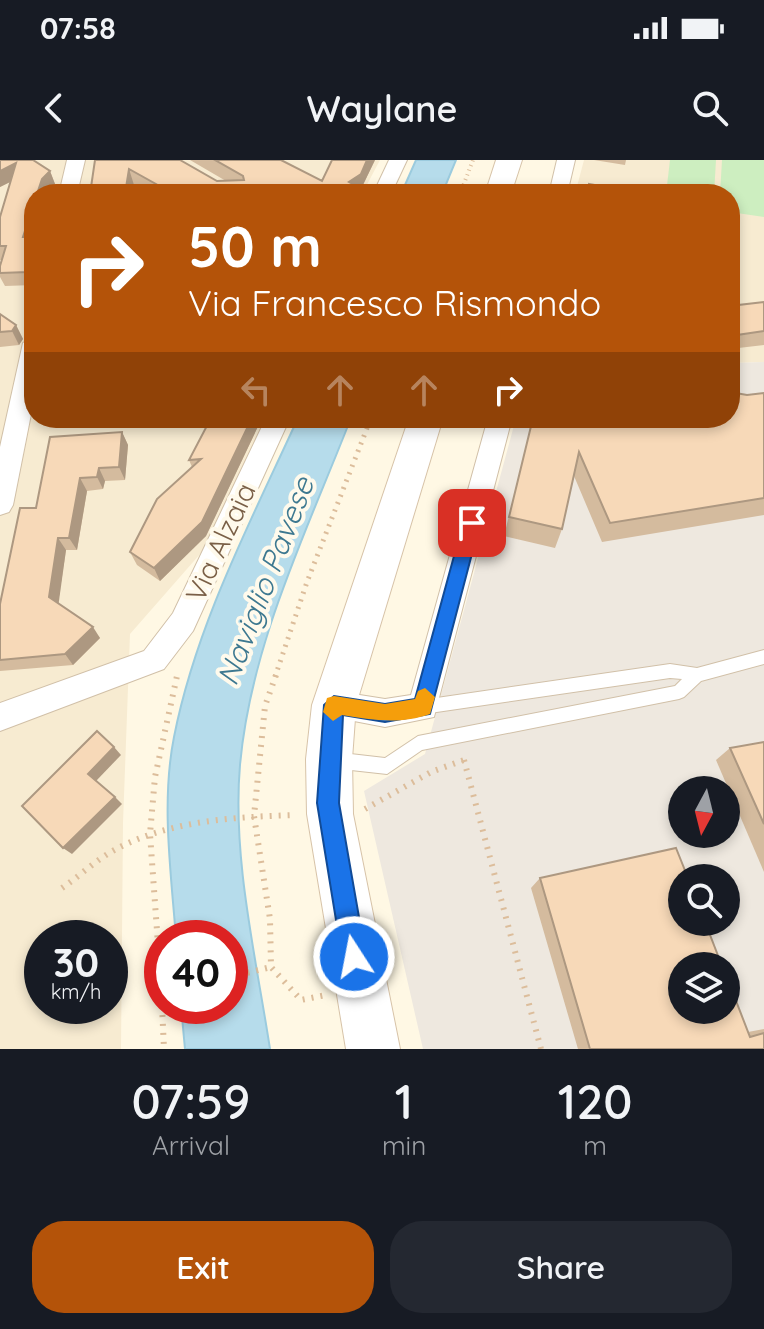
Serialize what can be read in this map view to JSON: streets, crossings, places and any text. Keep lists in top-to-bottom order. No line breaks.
{"streets":{"street":["Via Alzaia"]},"water":["Naviglio Pavese"],"north":"bottom","page":{"status":"07:58","header":"Waylane","turn":["50 m","Via Francesco Rismondo"],"speed":"30 km/h","limit":"40","eta":["07:59","Arrival","1","min","120","m"],"buttons":["Exit","Share"]}}
